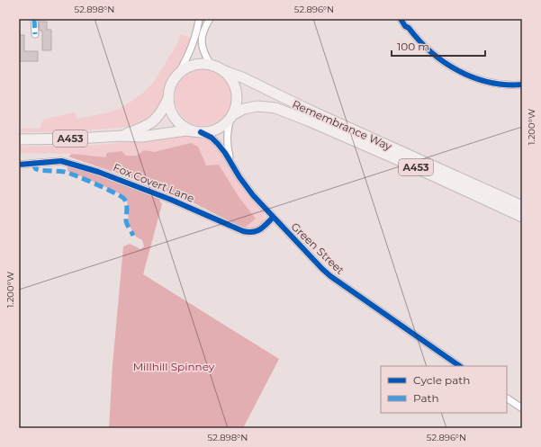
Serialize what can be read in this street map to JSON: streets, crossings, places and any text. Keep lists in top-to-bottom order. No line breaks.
{"streets":{"highway":["Remembrance Way","A453"],"street":["Fox Covert Lane","Green Street"]},"crossings":[["Remembrance Way","A453"],["Remembrance Way","Green Street"],["A453","Green Street"],["Fox Covert Lane","Green Street"]],"parks":["Millhill Spinney"],"legend":["Cycle path","Path"],"scale_bar":"100 m","coordinates":["52.898°N","52.896°N","1.200°W"]}
